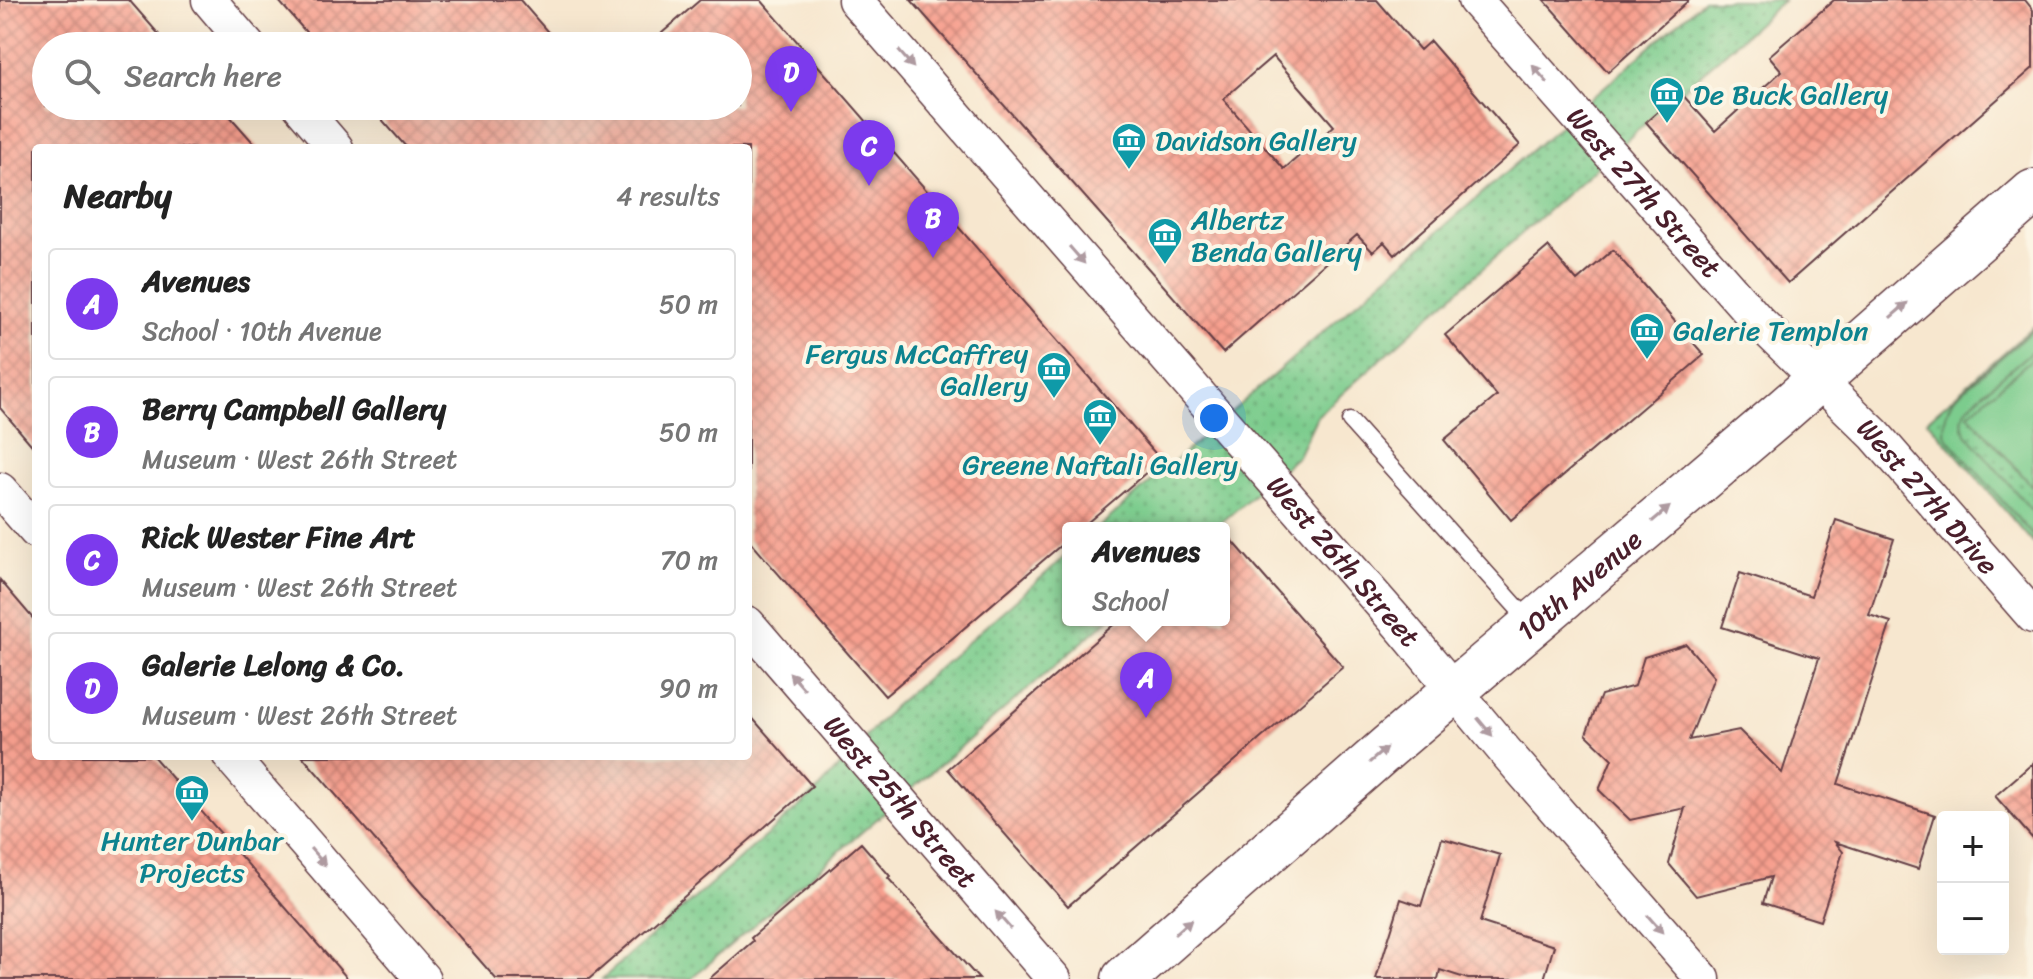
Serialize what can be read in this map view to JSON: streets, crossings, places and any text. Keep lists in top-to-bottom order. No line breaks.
{"streets":{"main road":["10th Avenue"],"street":["West 27th Street","West 27th Drive","West 26th Street","West 25th Street"]},"crossings":[["West 27th Street","West 27th Drive"],["West 27th Street","10th Avenue"],["West 27th Drive","10th Avenue"],["West 26th Street","10th Avenue"]],"one_way":["West 27th Street","West 26th Street","10th Avenue","West 25th Street"],"places":{"museum":["De Buck Gallery","Davidson Gallery","Albertz Benda Gallery","Galerie Templon","Fergus McCaffrey Gallery","Greene Naftali Gallery","Hunter Dunbar Projects"]},"page":{"search":"Search here","pins":["D","C","B","A"],"heading":["Nearby","4 results"],"list":[{"mark":"A","name":"Avenues","note":"School · 10th Avenue","value":"50 m"},{"mark":"B","name":"Berry Campbell Gallery","note":"Museum · West 26th Street","value":"50 m"},{"mark":"C","name":"Rick Wester Fine Art","note":"Museum · West 26th Street","value":"70 m"},{"mark":"D","name":"Galerie Lelong & Co.","note":"Museum · West 26th Street","value":"90 m"}],"popup":["Avenues","School"],"map_buttons":["+","−"]}}
